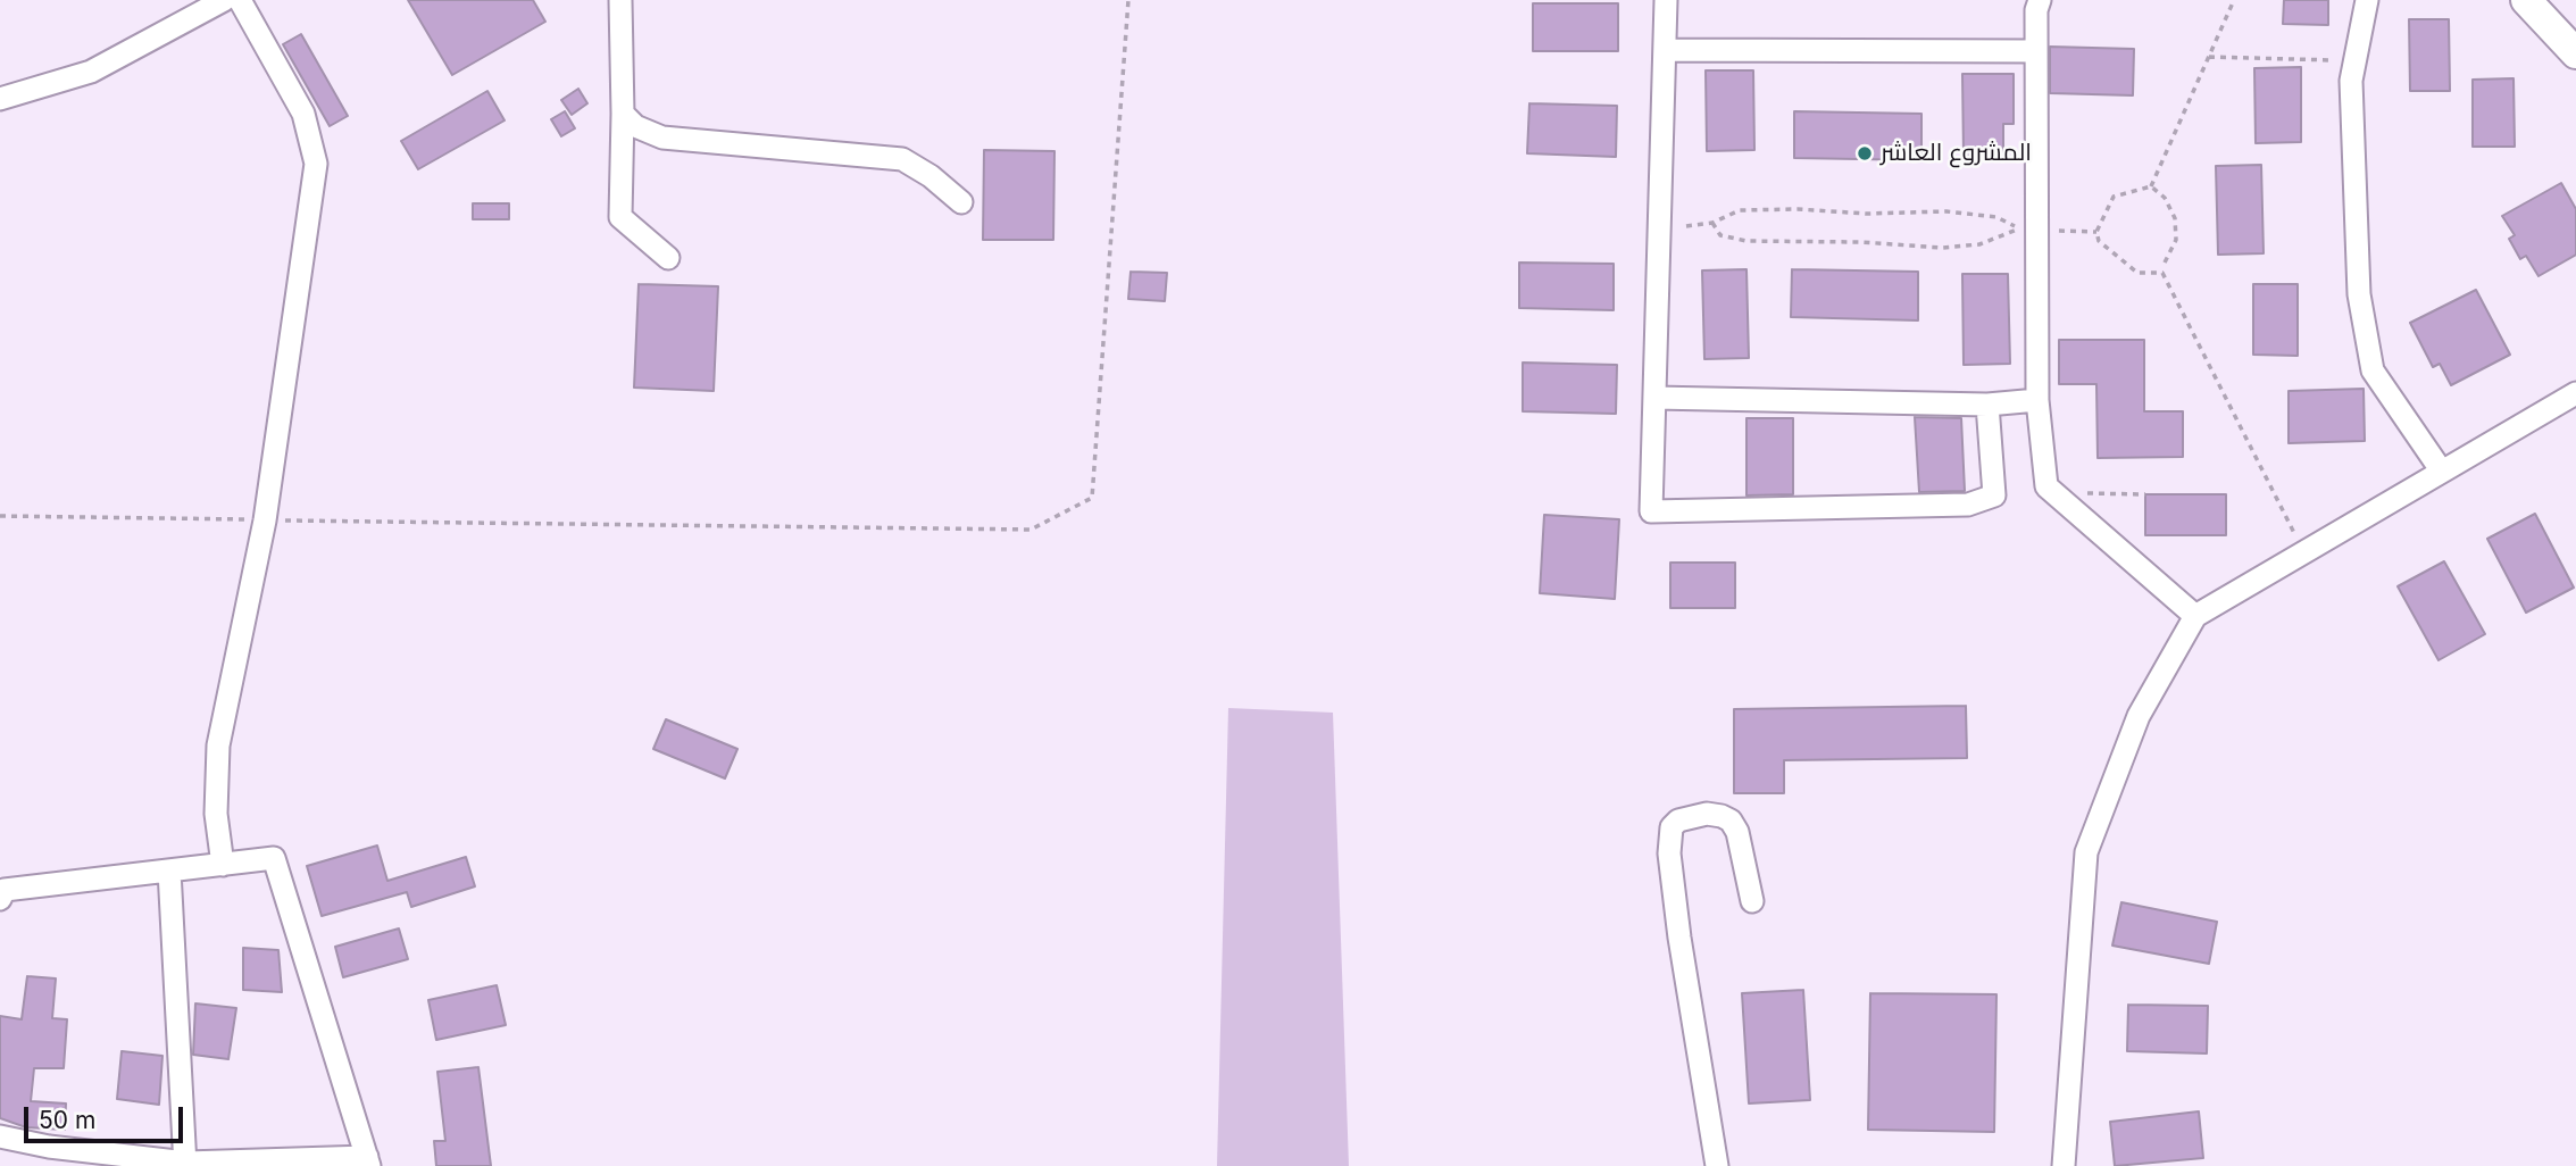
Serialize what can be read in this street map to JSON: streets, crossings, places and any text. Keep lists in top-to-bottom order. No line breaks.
{"places":["المشروع العاشر"],"scale_bar":"50 m"}
